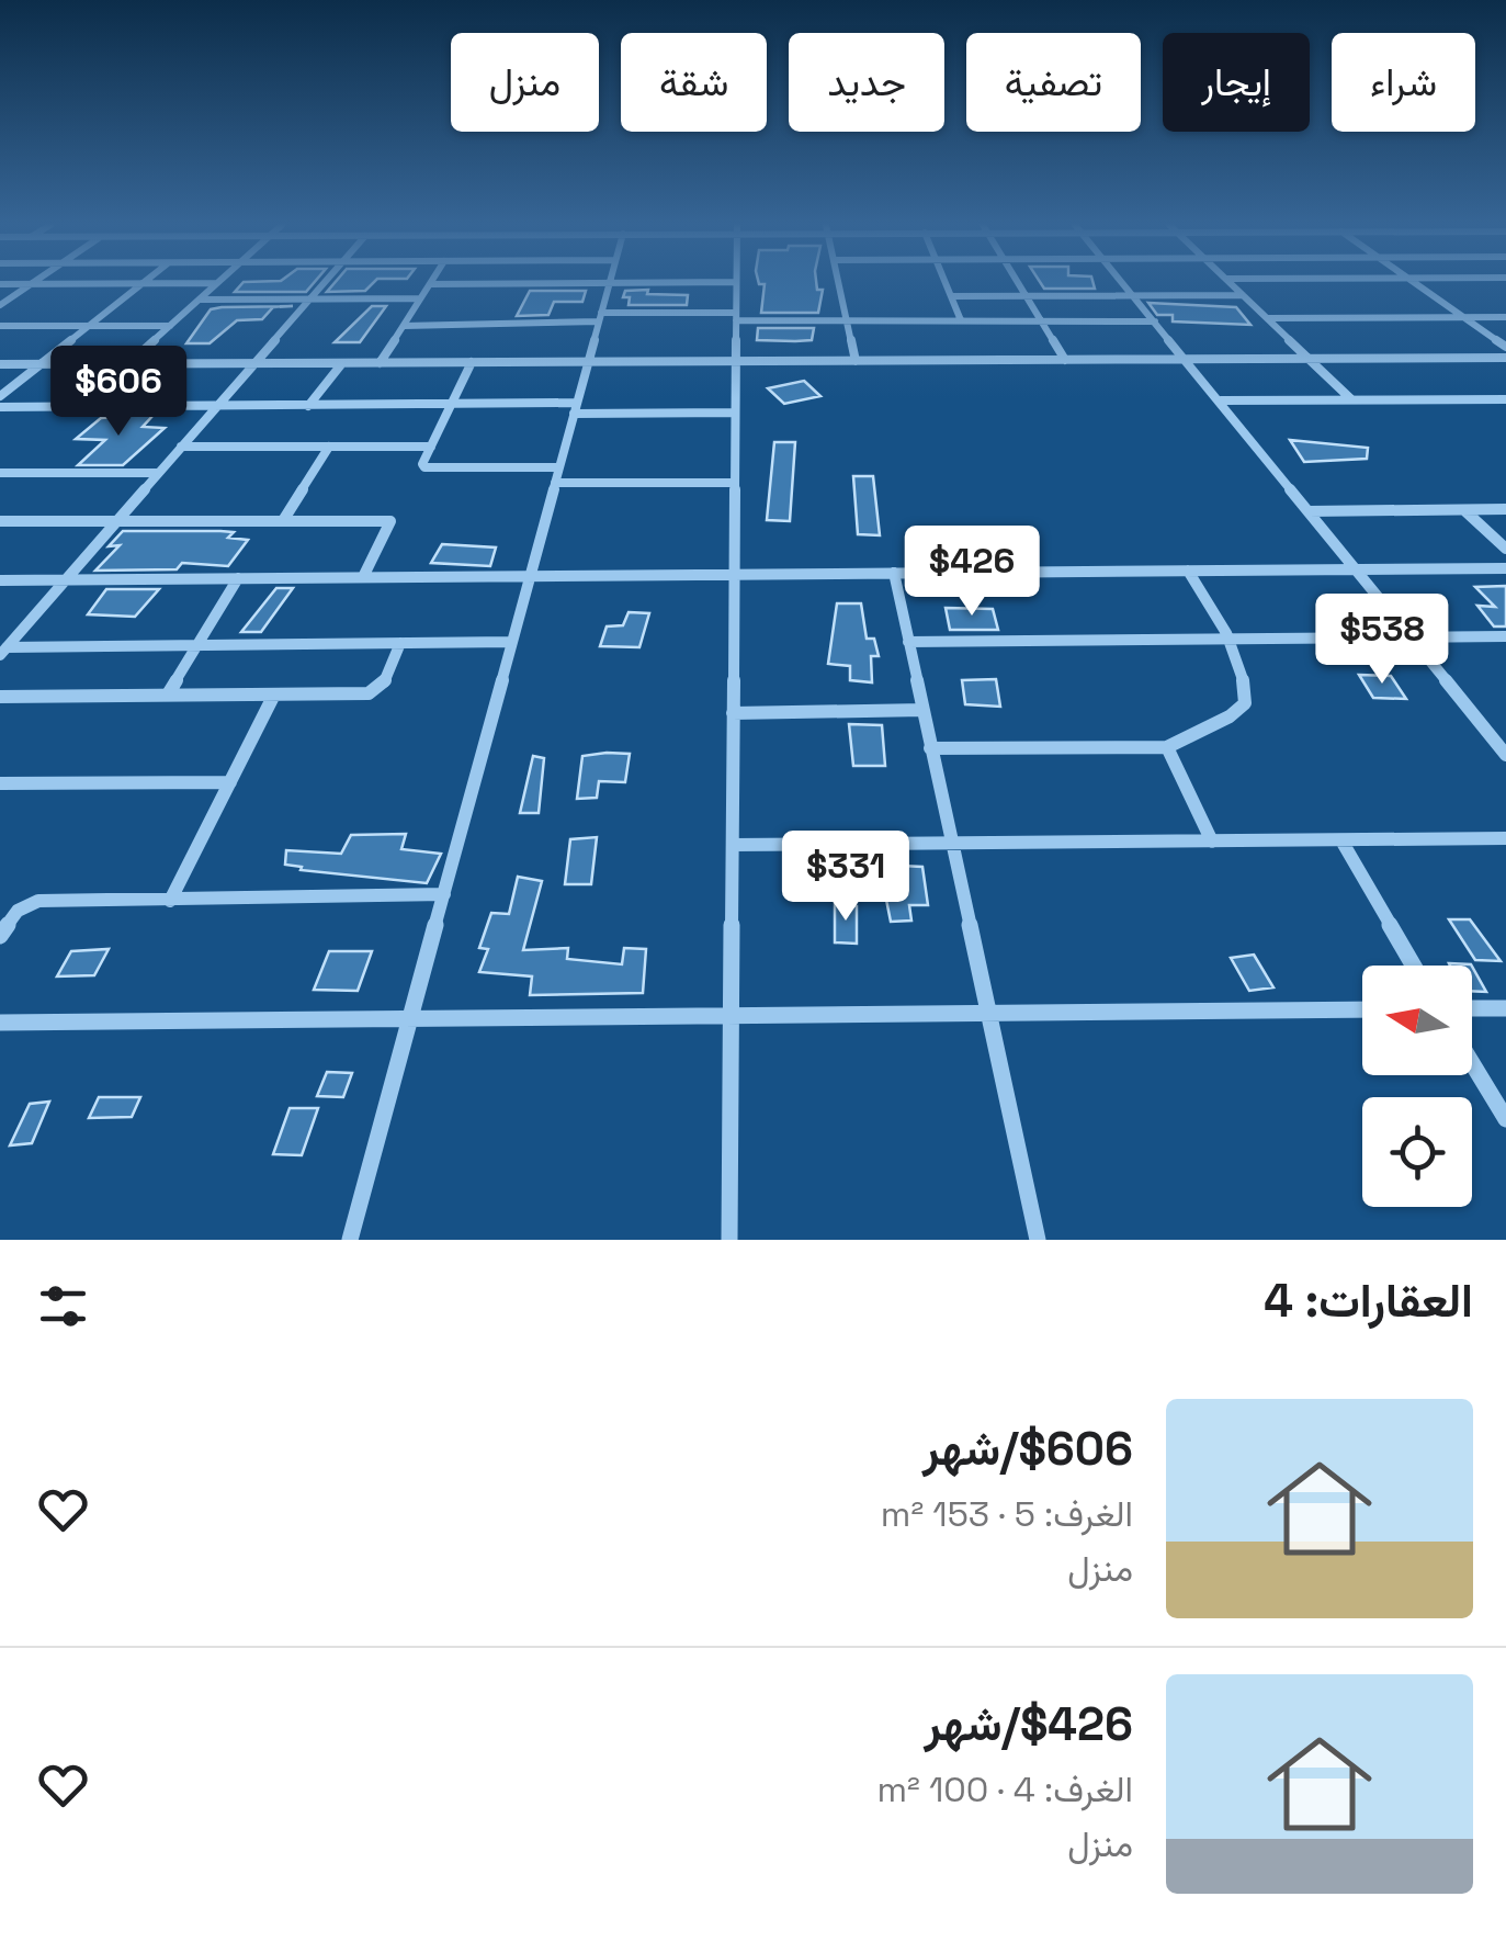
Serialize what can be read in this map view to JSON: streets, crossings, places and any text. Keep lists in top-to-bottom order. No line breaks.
{"north":"left","page":{"chip":["شراء","إيجار","تصفية","جديد","شقة","منزل"],"price":["$606","$426","$538","$331"],"heading":"العقارات: 4","list":[{"name":"$606/شهر","note":"الغرف: 5 · 153 m² · منزل"},{"name":"$426/شهر","note":"الغرف: 4 · 100 m² · منزل"}]}}
